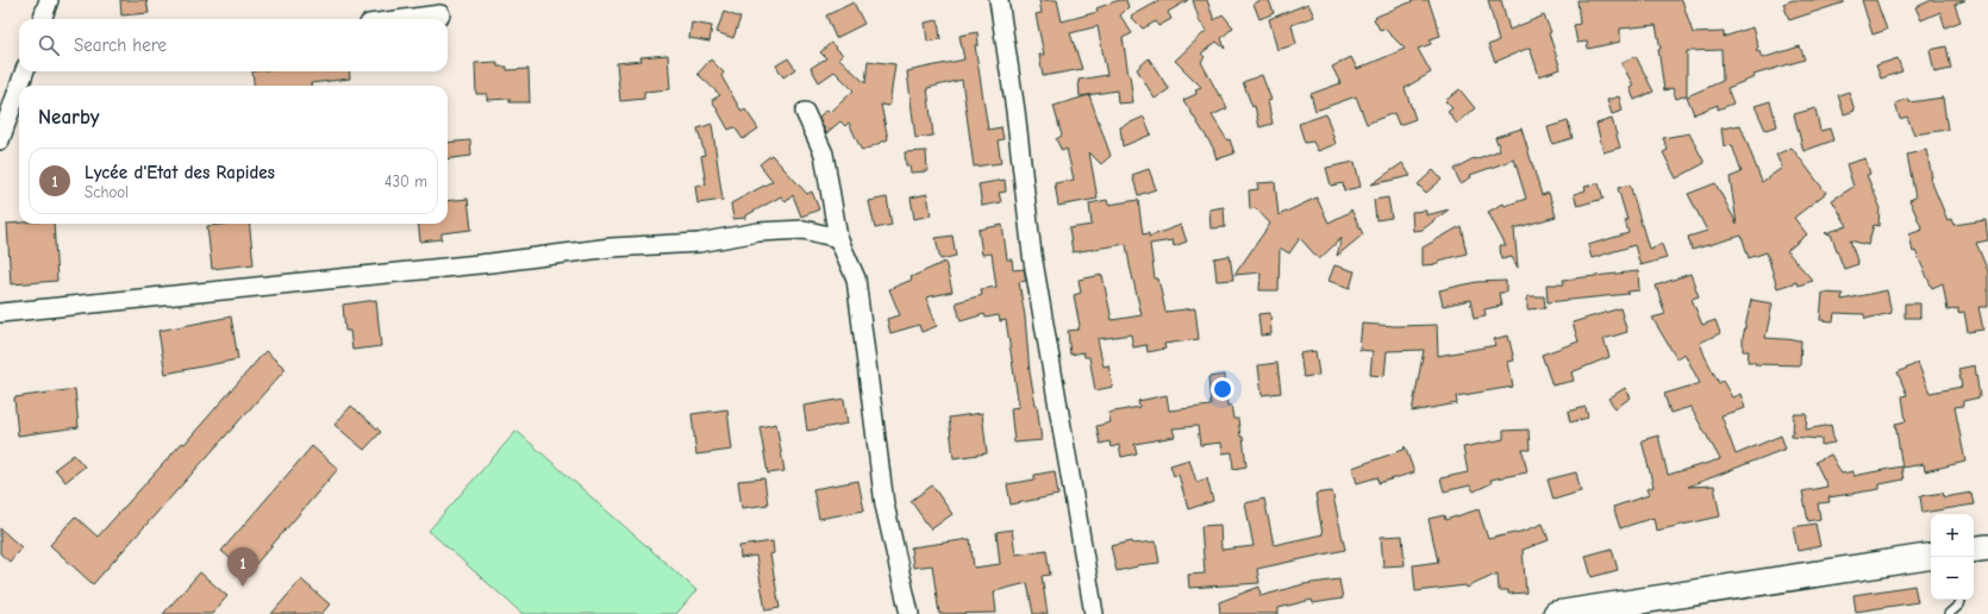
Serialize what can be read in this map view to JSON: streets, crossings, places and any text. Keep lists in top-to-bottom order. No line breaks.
{"page":{"search":"Search here","heading":"Nearby","list":[{"mark":"1","name":"Lycée d'Etat des Rapides","note":"School","value":"430 m"}],"map_buttons":["+","−"],"pins":"1"}}
